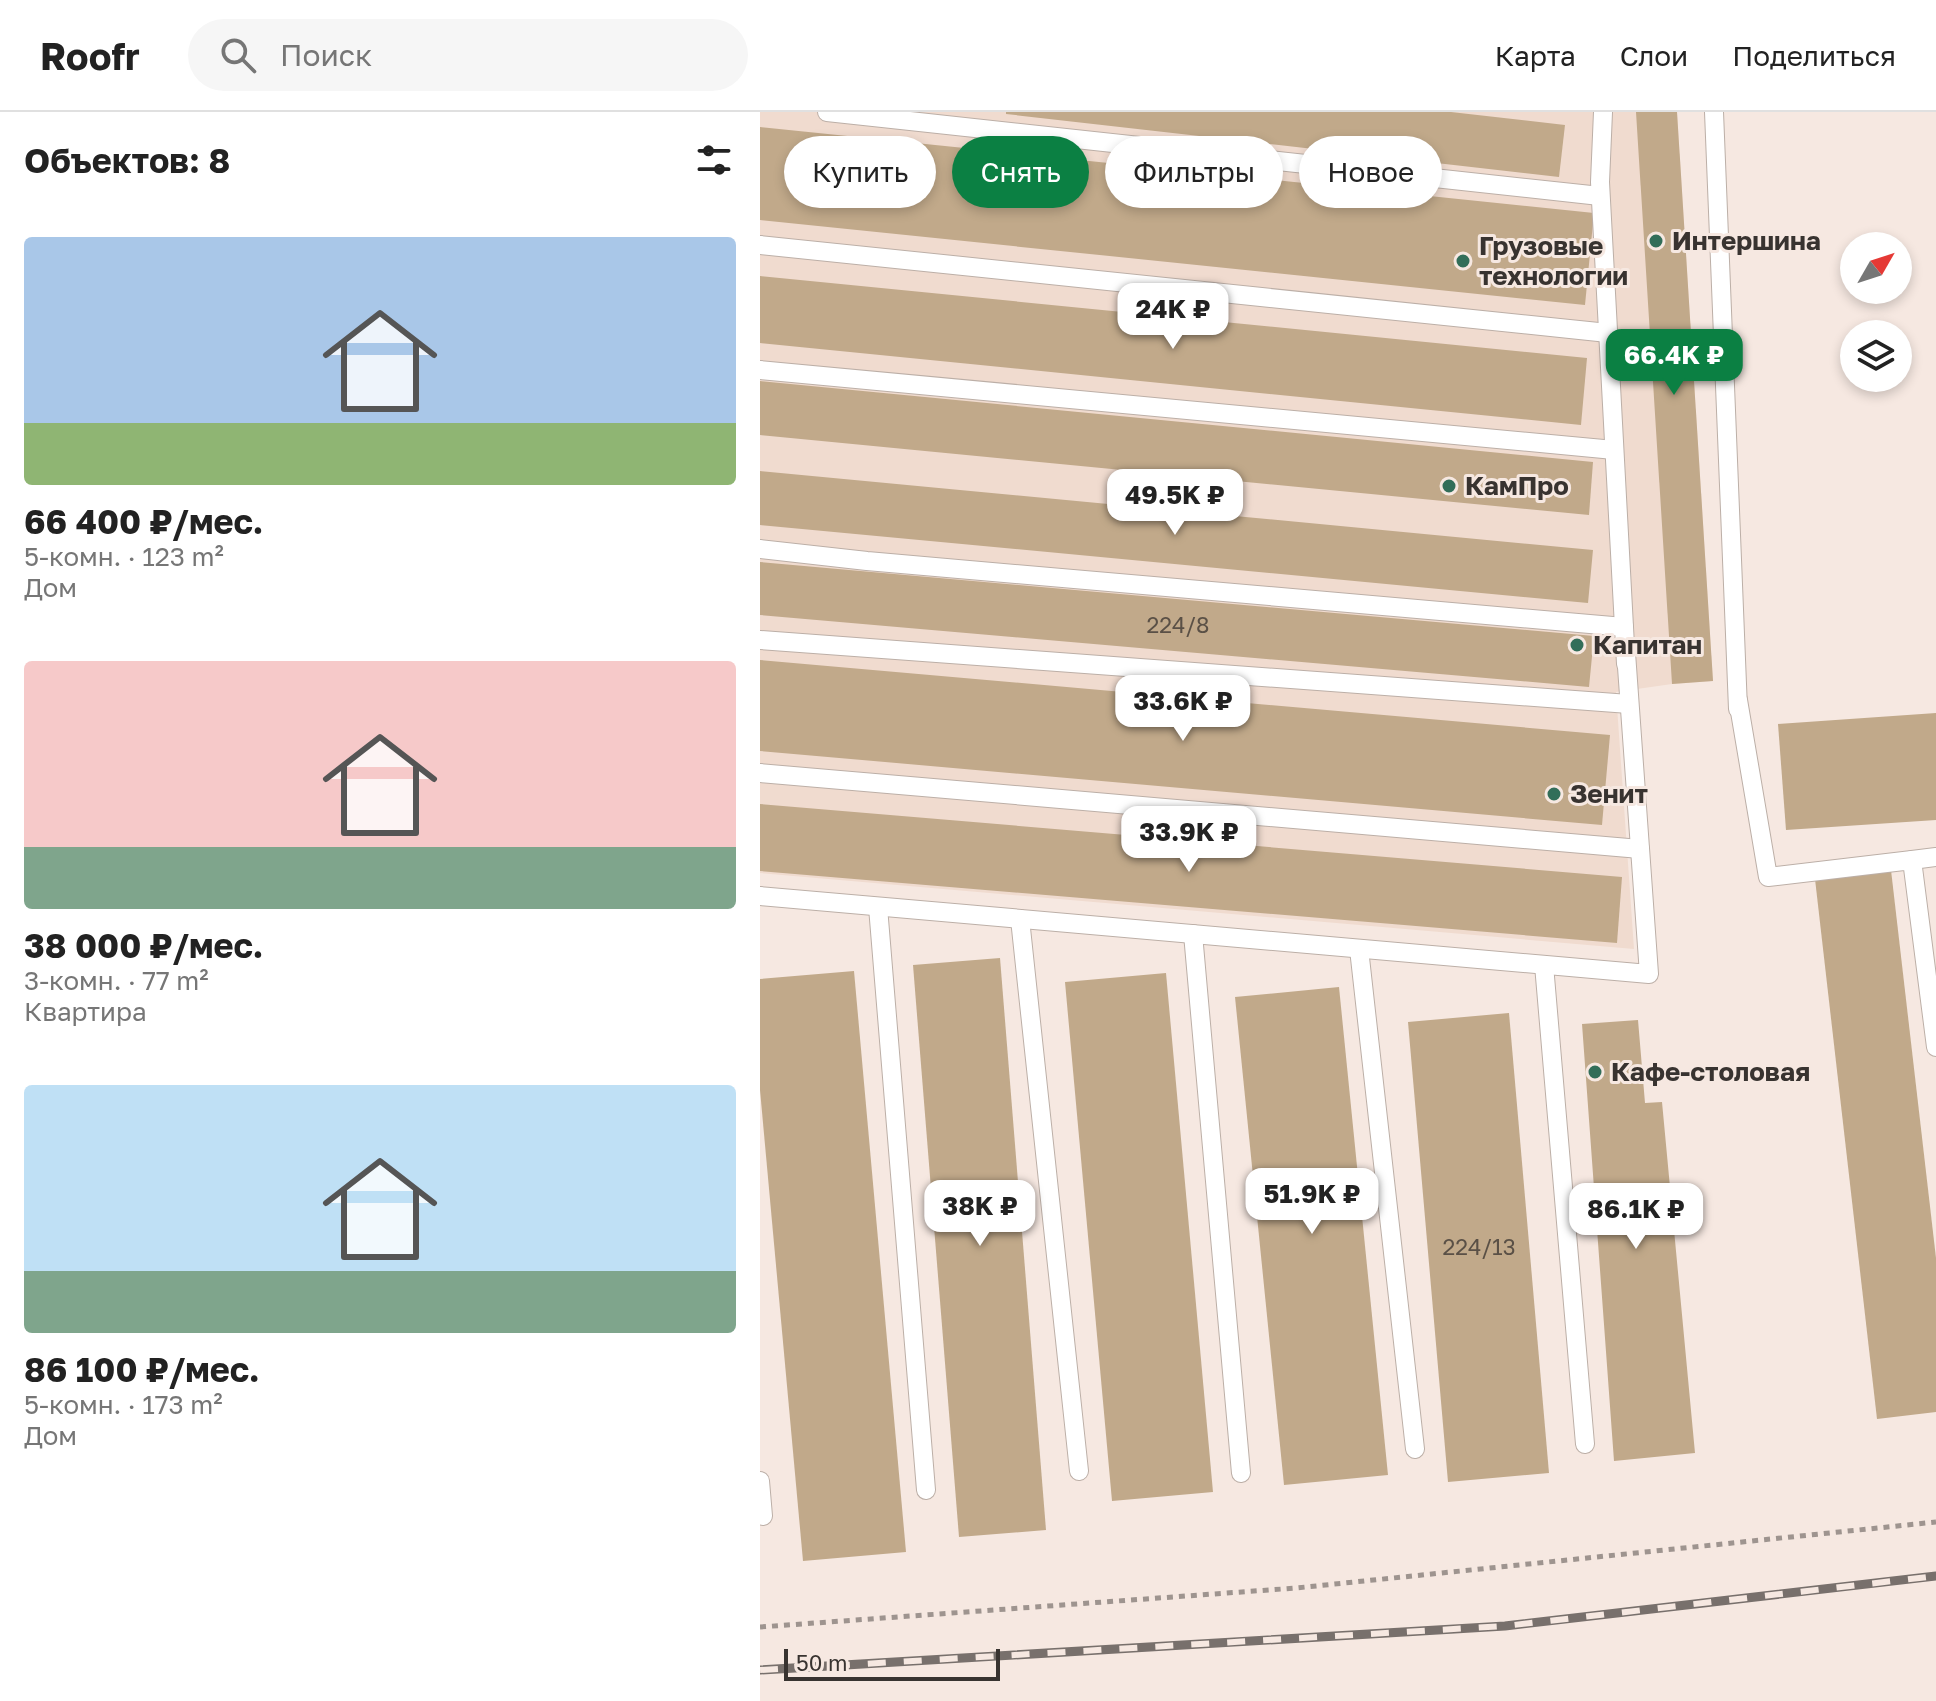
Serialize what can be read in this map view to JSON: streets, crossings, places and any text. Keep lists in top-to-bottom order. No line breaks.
{"places":["Интершина","Грузовые технологии","КамПро","Капитан","Зенит","Кафе-столовая"],"house_numbers":["224/8","224/13"],"scale_bar":"50 m","north":"top right","page":{"header":"Roofr","search":"Поиск","nav":["Карта","Слои","Поделиться"],"heading":"Объектов: 8","chip":["Купить","Снять","Фильтры","Новое"],"list":[{"name":"66 400 ₽/мес.","note":"5-комн. · 123 m² · Дом"},{"name":"38 000 ₽/мес.","note":"3-комн. · 77 m² · Квартира"},{"name":"86 100 ₽/мес.","note":"5-комн. · 173 m² · Дом"}],"price":["24K ₽","66.4K ₽","49.5K ₽","33.6K ₽","33.9K ₽","51.9K ₽","38K ₽","86.1K ₽"],"scale":"50 m"}}
